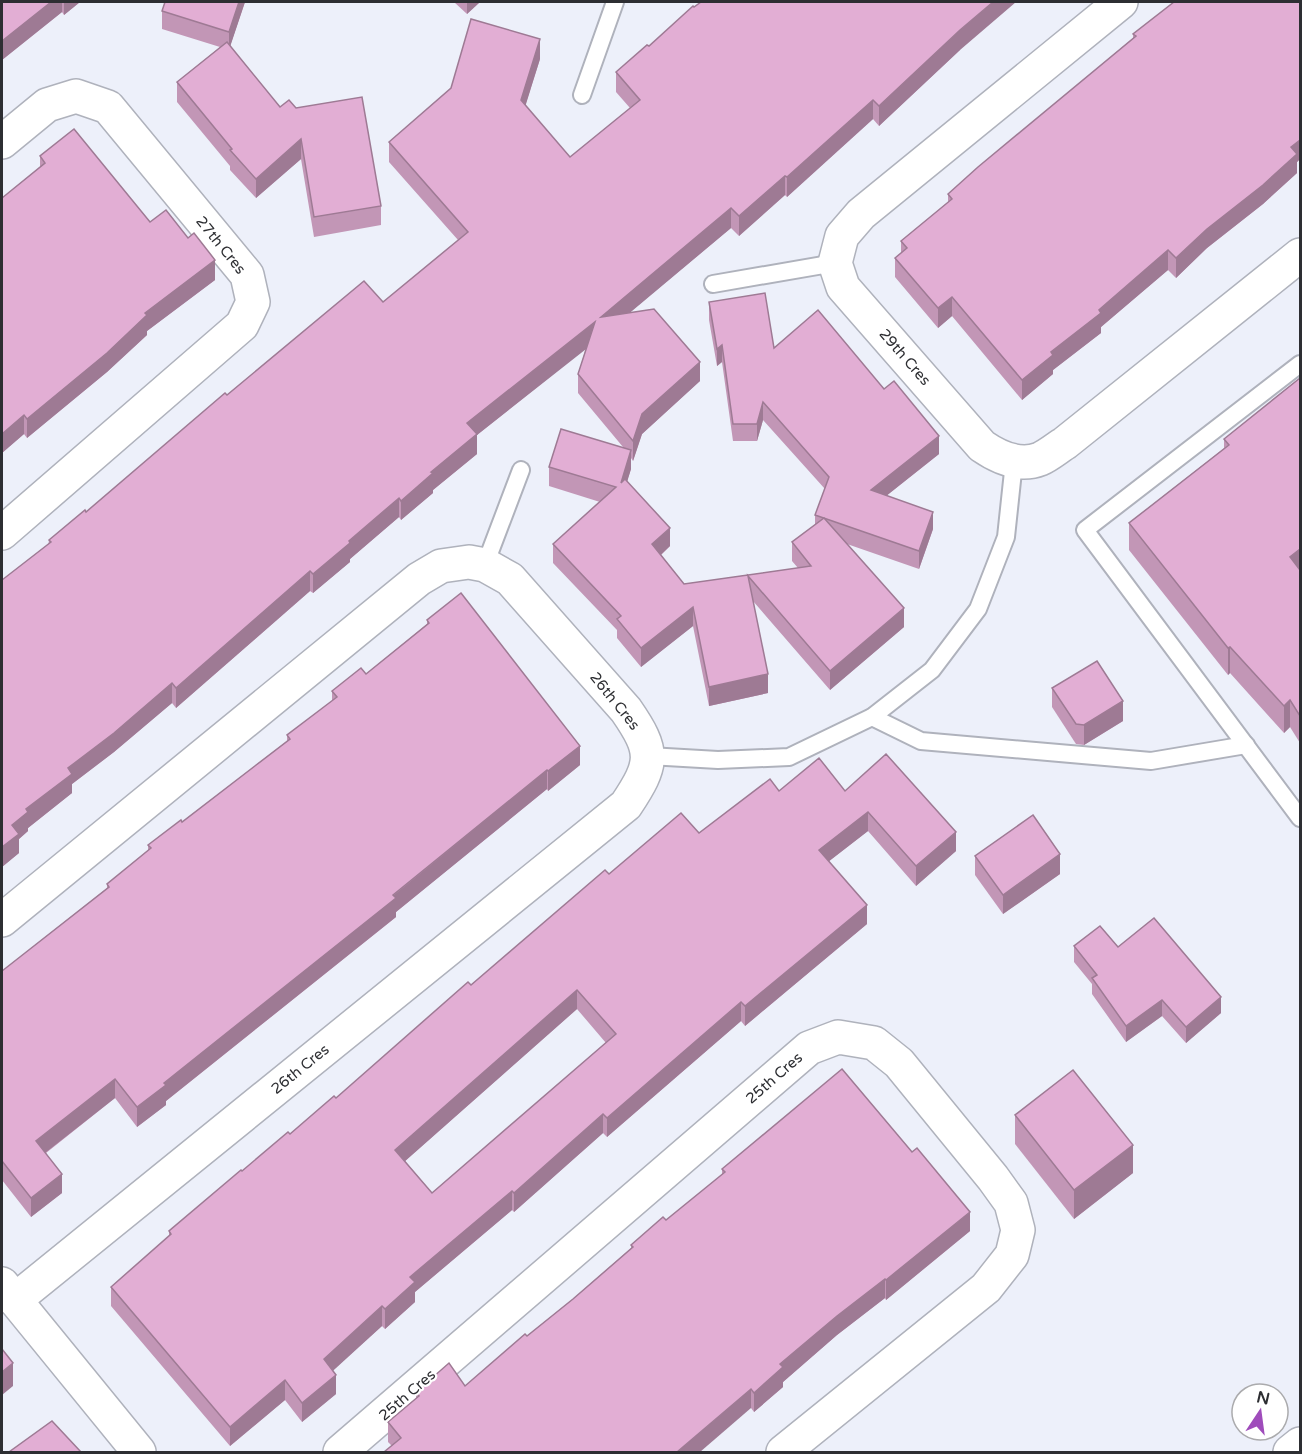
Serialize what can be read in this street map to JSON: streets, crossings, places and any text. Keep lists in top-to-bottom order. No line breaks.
{"streets":{"street":["27th Cres","29th Cres","26th Cres","25th Cres"]},"north":"top"}
